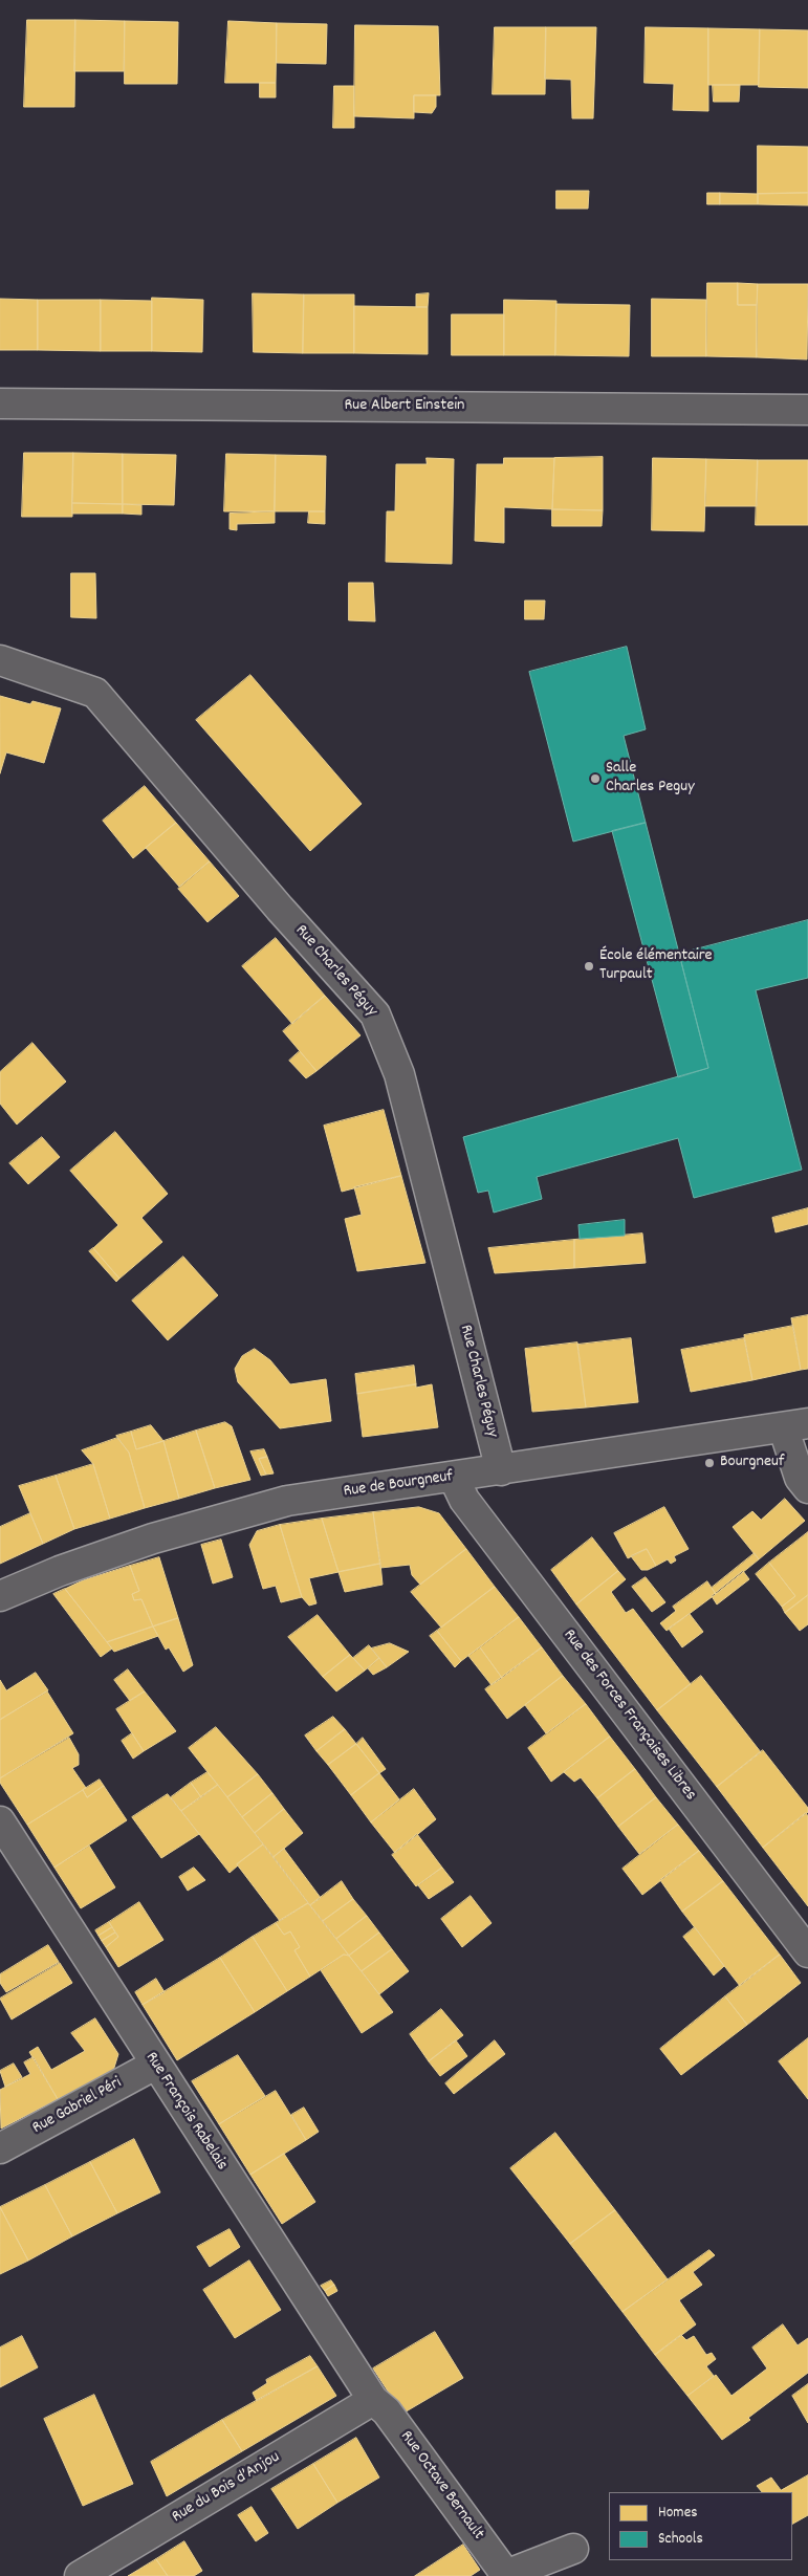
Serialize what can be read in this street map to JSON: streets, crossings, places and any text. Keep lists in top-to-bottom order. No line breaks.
{"streets":{"street":["Rue Albert Einstein","Rue Charles Péguy","Rue de Bourgneuf","Rue des Forces Françaises Libres","Rue Gabriel Péri","Rue François Rabelais","Rue Octave Bernault","Rue du Bois d’Anjou"]},"crossings":[["Rue Charles Péguy","Rue de Bourgneuf"],["Rue de Bourgneuf","Rue des Forces Françaises Libres"],["Rue Gabriel Péri","Rue François Rabelais"],["Rue François Rabelais","Rue Octave Bernault"],["Rue François Rabelais","Rue du Bois d’Anjou"],["Rue Octave Bernault","Rue du Bois d’Anjou"]],"places":["Salle Charles Peguy","École élémentaire Turpault","Bourgneuf"],"legend":["Homes","Schools"]}
